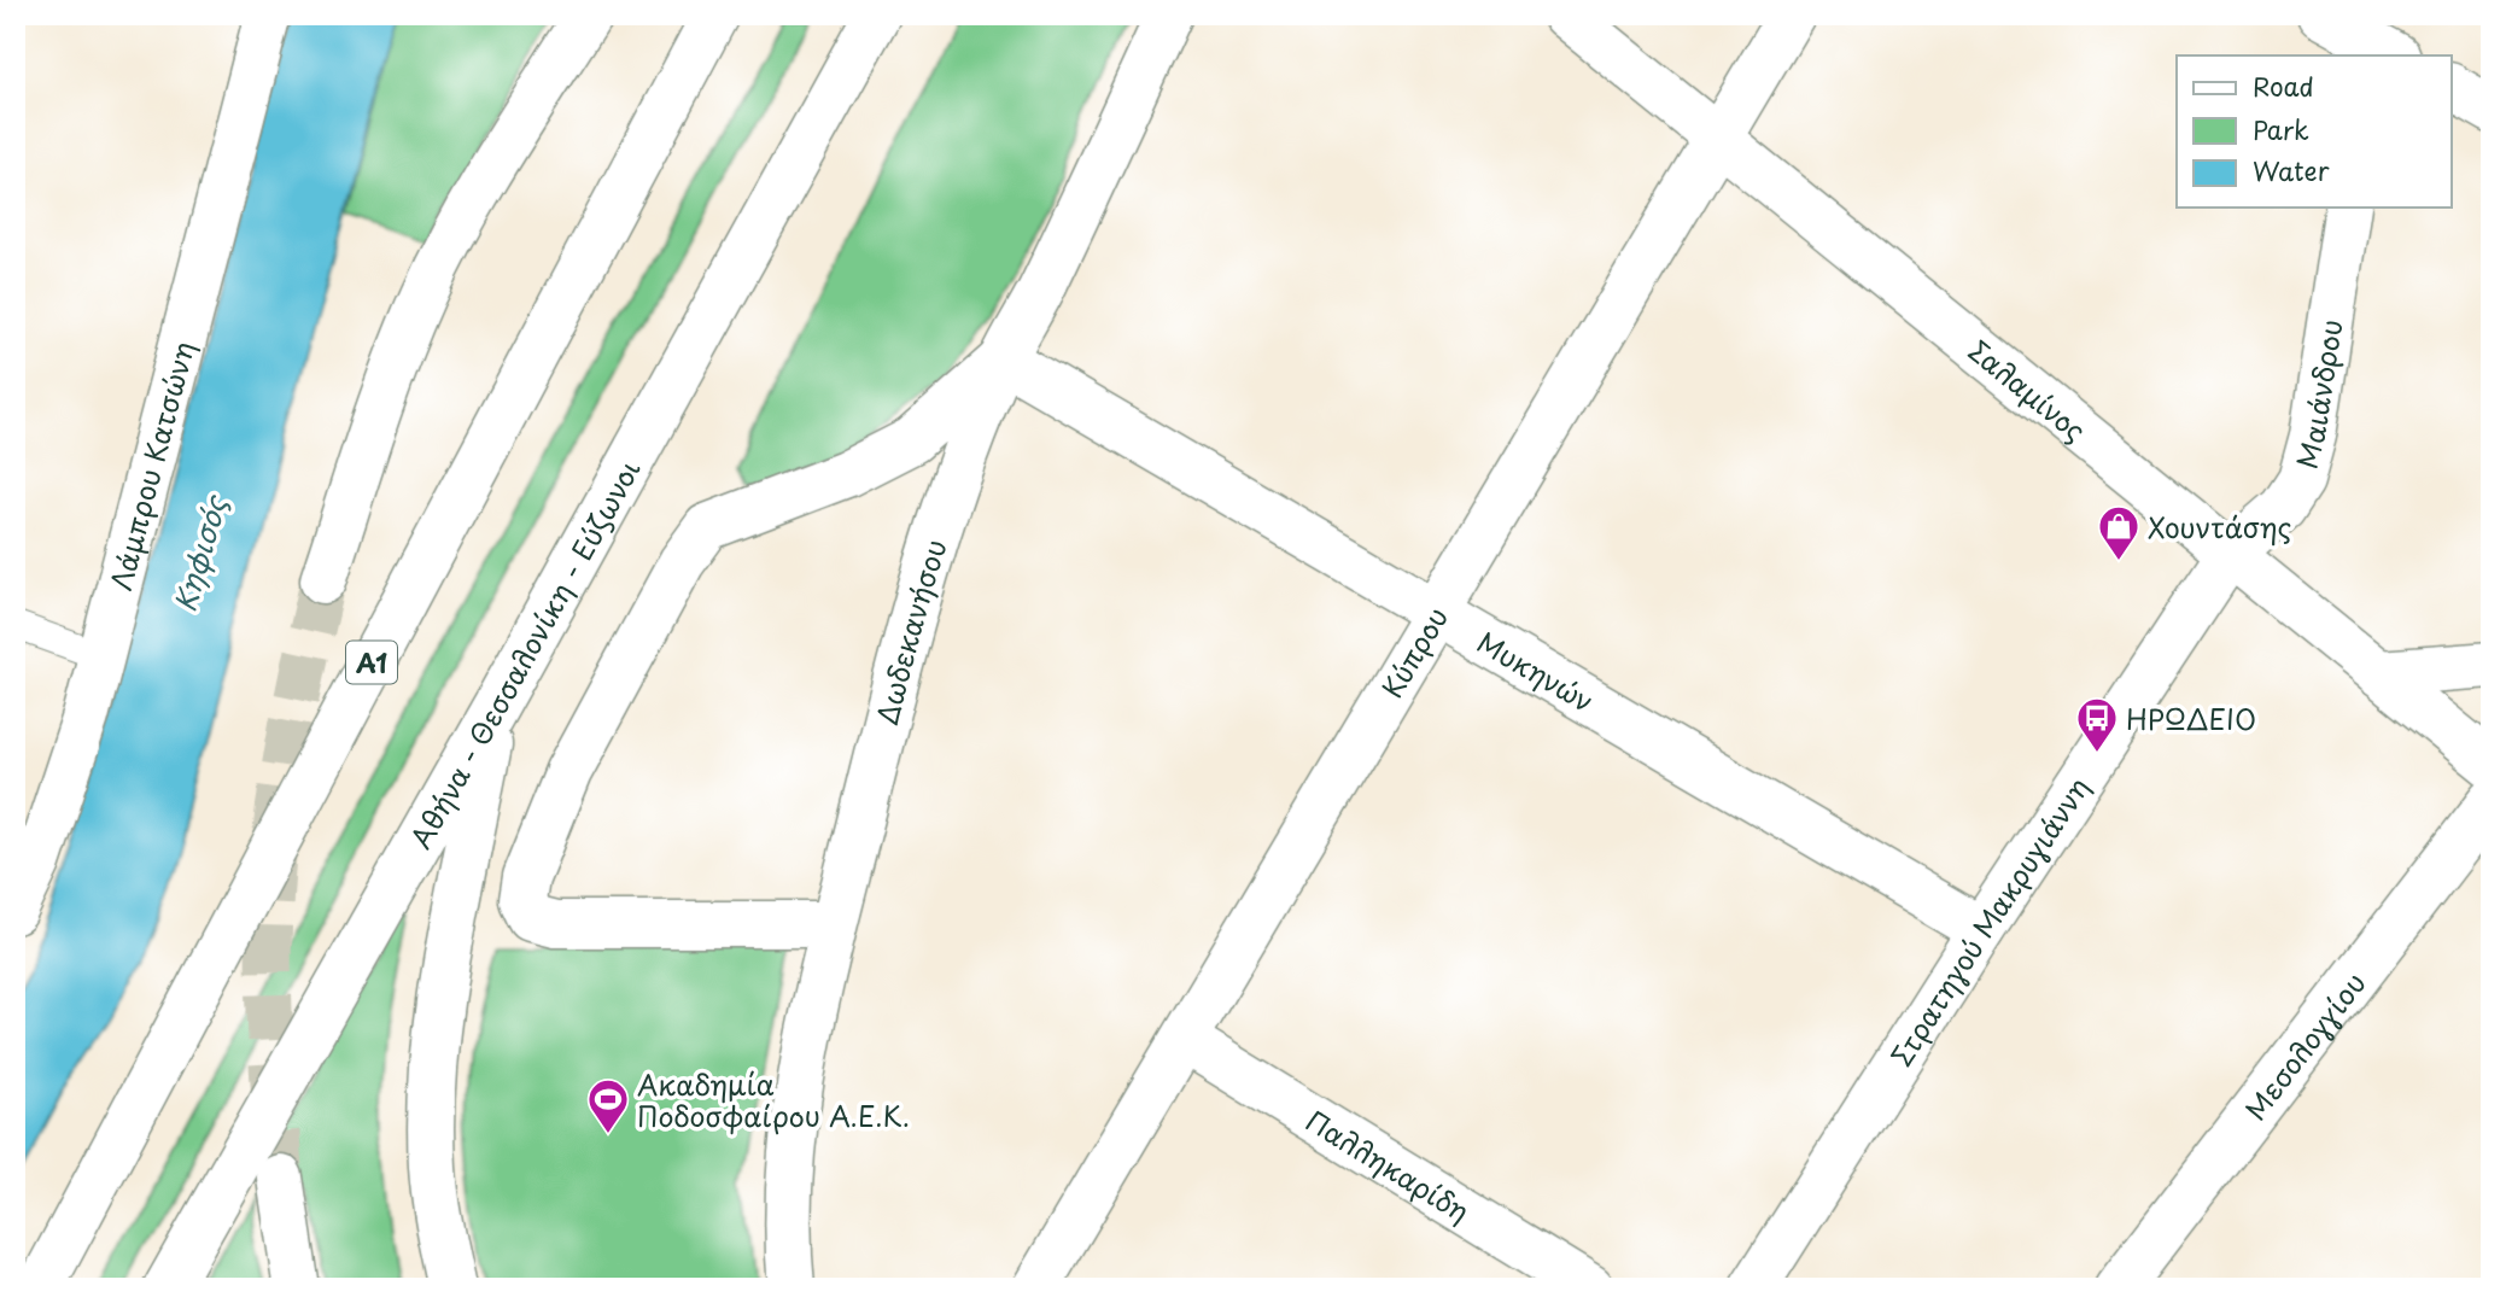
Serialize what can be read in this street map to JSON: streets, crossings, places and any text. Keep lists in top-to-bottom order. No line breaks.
{"streets":{"main road":["Σαλαμίνος","Μαιάνδρου","Λάμπρου Κατσώνη","Δωδεκανήσου","Κύπρου","Αθήνα - Θεσσαλονίκη - Εύζωνοι","Α1","Μυκηνών","Στρατηγού Μακρυγιάννη","Μεσολογγίου","Παλληκαρίδη"]},"crossings":[["Σαλαμίνος","Μαιάνδρου"],["Σαλαμίνος","Κύπρου"],["Σαλαμίνος","Στρατηγού Μακρυγιάννη"],["Μαιάνδρου","Στρατηγού Μακρυγιάννη"],["Δωδεκανήσου","Μυκηνών"],["Κύπρου","Μυκηνών"],["Κύπρου","Παλληκαρίδη"],["Μυκηνών","Στρατηγού Μακρυγιάννη"]],"water":["Κηφισός"],"places":{"shop":["Χουντάσης"],"bus stop":["ΗΡΩΔΕΙΟ"],"sports":["Ακαδημία Ποδοσφαίρου Α.Ε.Κ."]},"legend":["Road","Park","Water"]}
